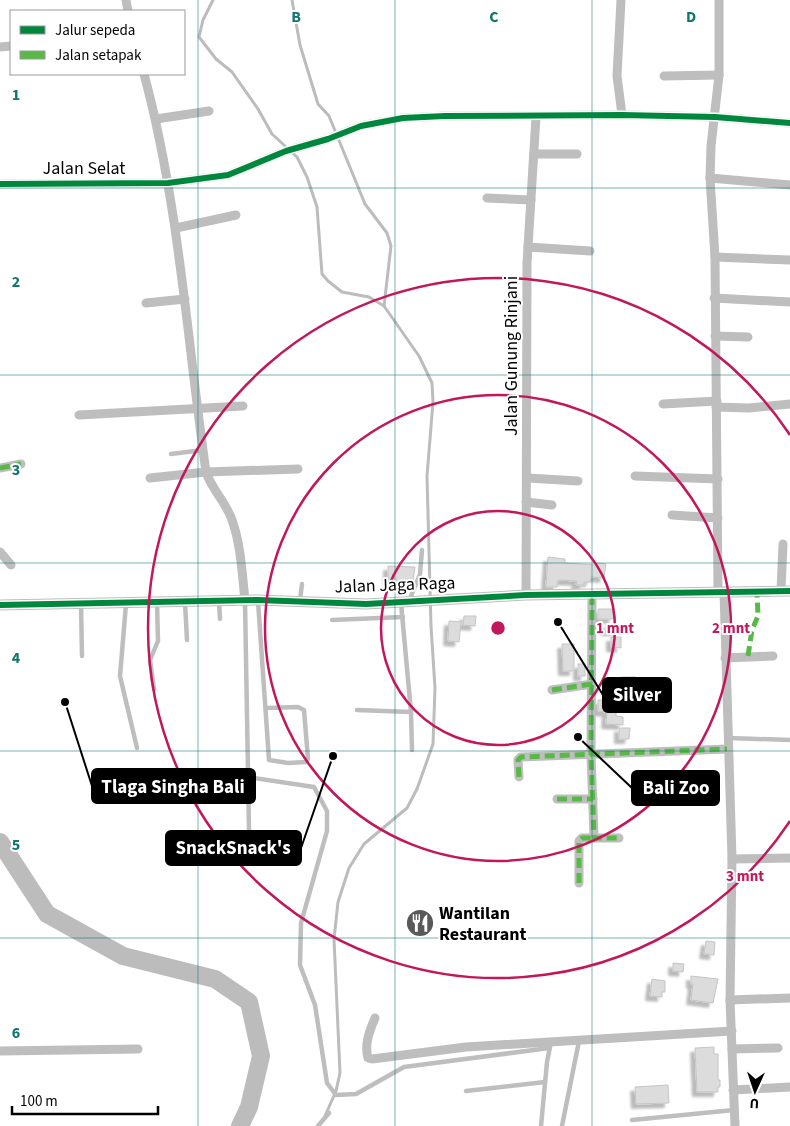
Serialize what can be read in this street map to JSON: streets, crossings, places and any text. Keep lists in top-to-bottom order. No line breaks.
{"streets":{"street":["Jalan Selat","Jalan Gunung Rinjani","Jalan Jaga Raga"]},"crossings":[["Jalan Selat","Jalan Gunung Rinjani"],["Jalan Gunung Rinjani","Jalan Jaga Raga"]],"places":{"other":["Silver","Tlaga Singha Bali","Bali Zoo","SnackSnack's"],"restaurant":["Wantilan Restaurant"]},"legend":["Jalur sepeda","Jalan setapak"],"scale_bar":"100 m","north":"bottom","grid":{"columns":["B","C","D"],"rows":["1","2","3","4","5","6"]},"rings":["1 mnt","2 mnt","3 mnt"]}
